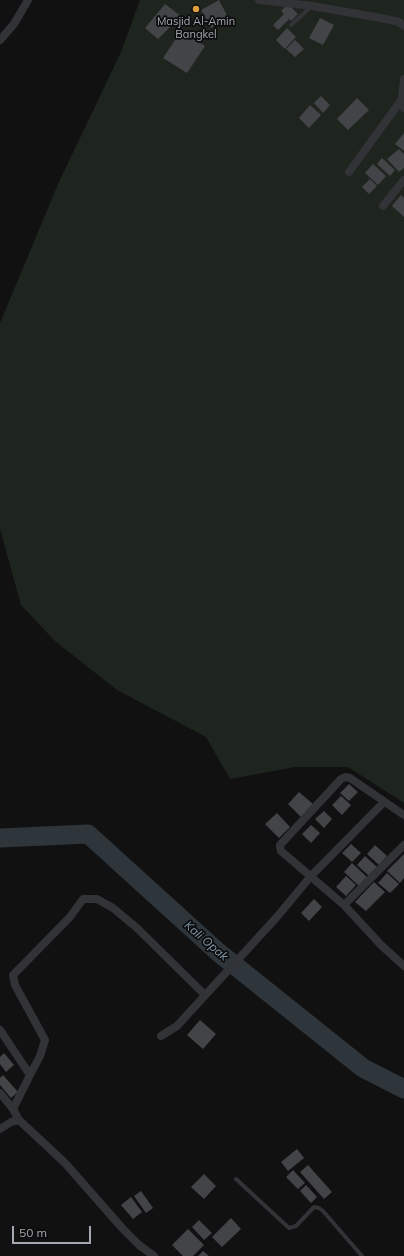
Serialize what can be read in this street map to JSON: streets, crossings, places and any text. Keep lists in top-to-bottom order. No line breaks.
{"water":["Kali Opak"],"places":["Masjid Al-Amin Bangkel"],"scale_bar":"50 m"}
